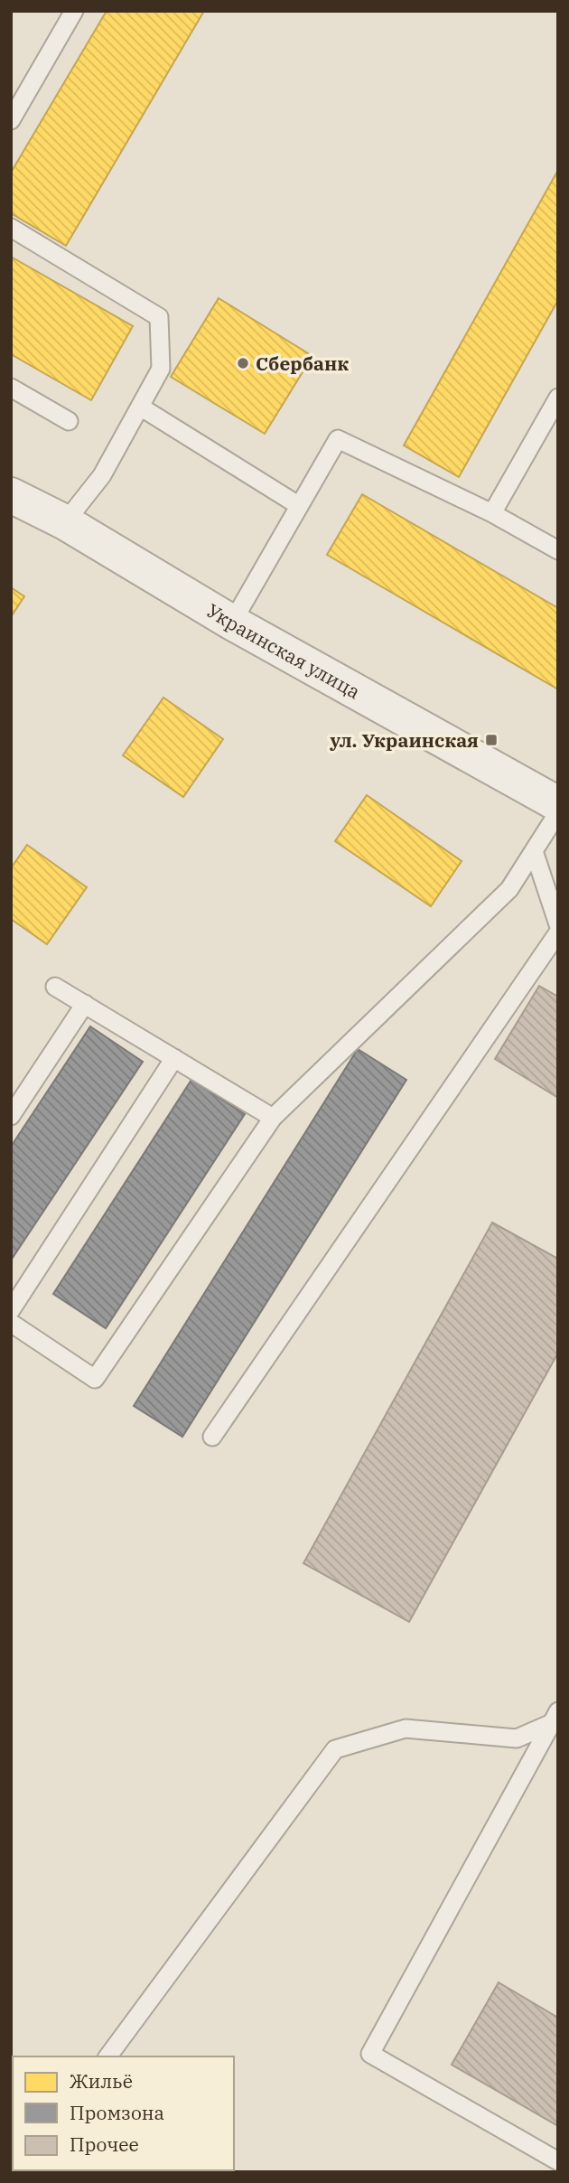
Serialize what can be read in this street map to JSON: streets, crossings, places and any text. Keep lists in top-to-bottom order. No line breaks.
{"streets":{"street":["Украинская улица"]},"places":{"other":["Сбербанк"],"transit":["ул. Украинская"]},"legend":["Жильё","Промзона","Прочее"]}
